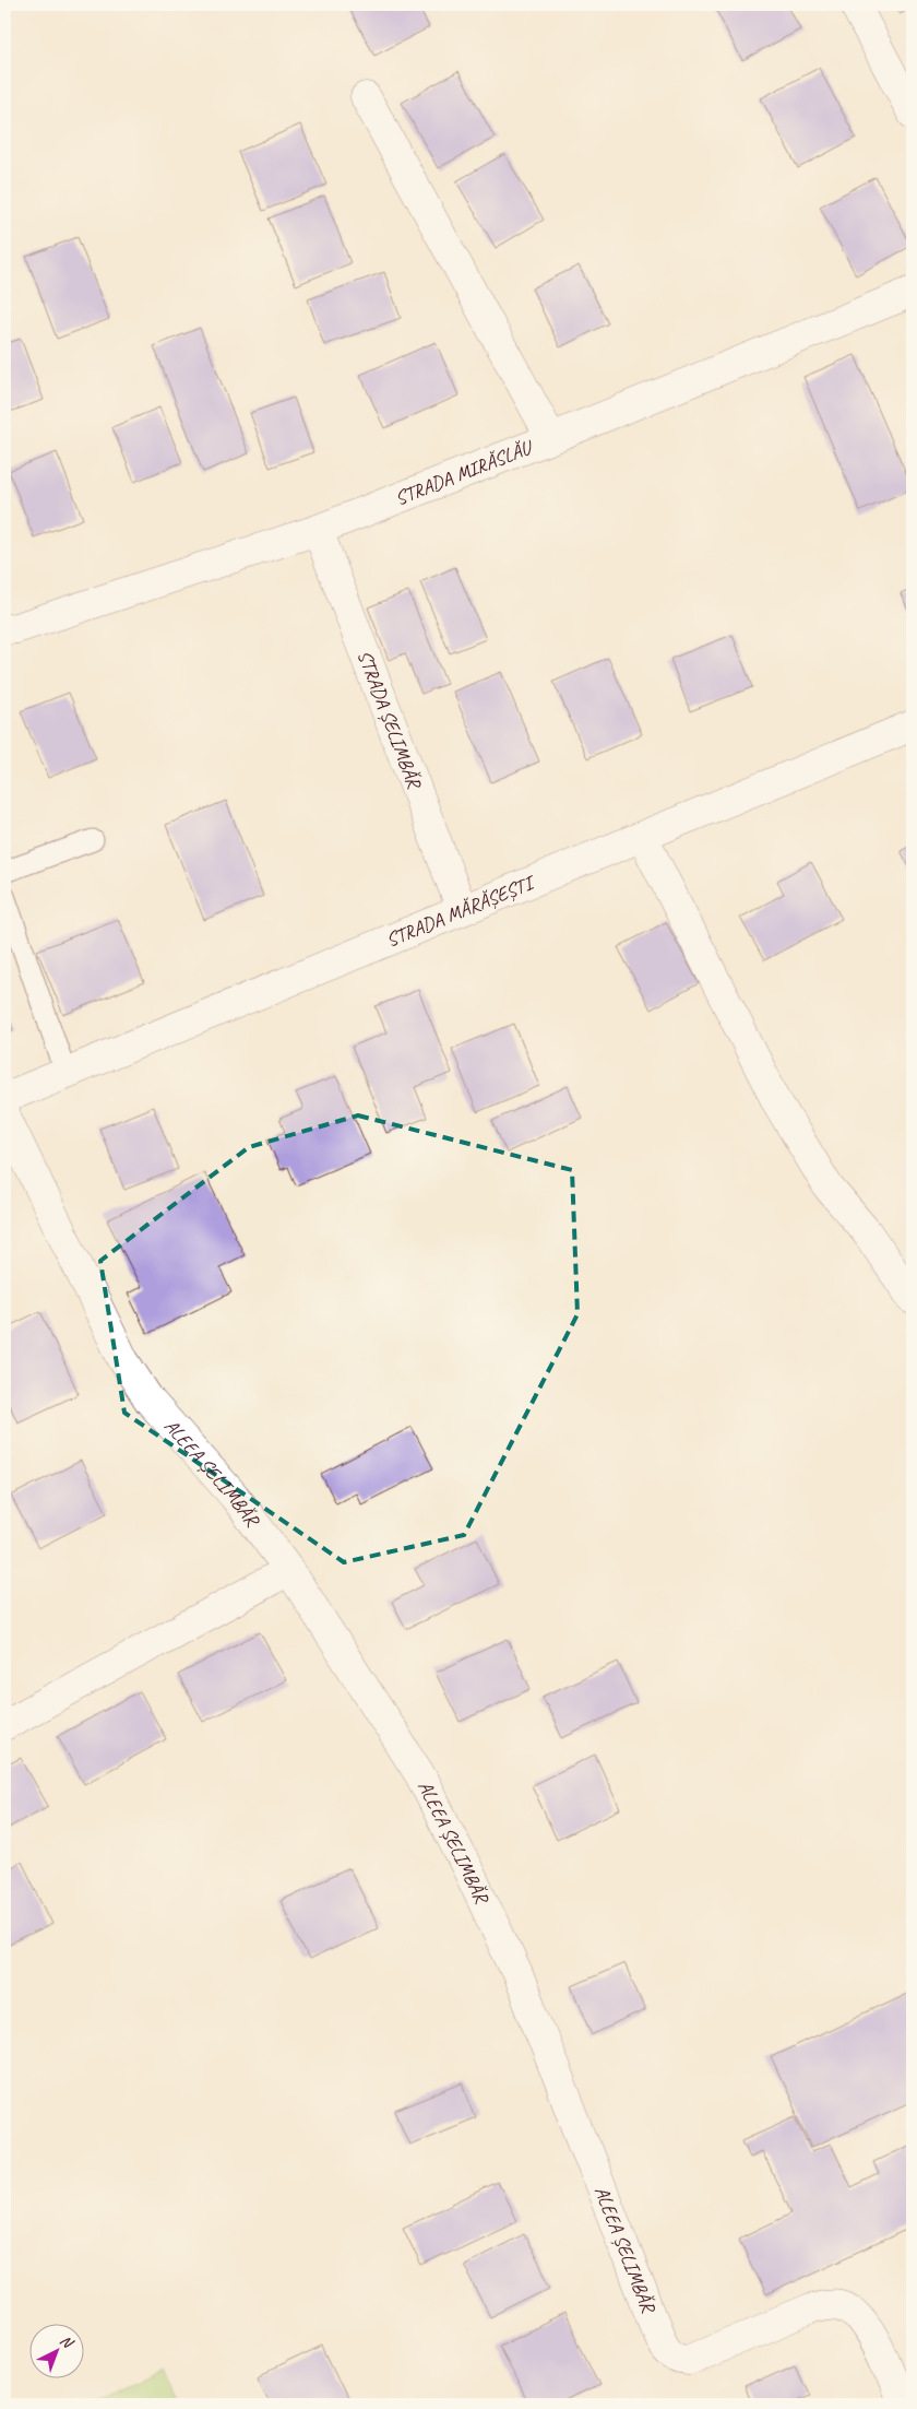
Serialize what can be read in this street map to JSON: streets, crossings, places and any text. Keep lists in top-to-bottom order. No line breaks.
{"streets":{"street":["STRADA MIRĂSLĂU","STRADA ȘELIMBĂR","STRADA MĂRĂȘEȘTI","ALEEA ȘELIMBĂR"]},"crossings":[["STRADA MIRĂSLĂU","STRADA ȘELIMBĂR"],["STRADA ȘELIMBĂR","STRADA MĂRĂȘEȘTI"]],"north":"top right"}
